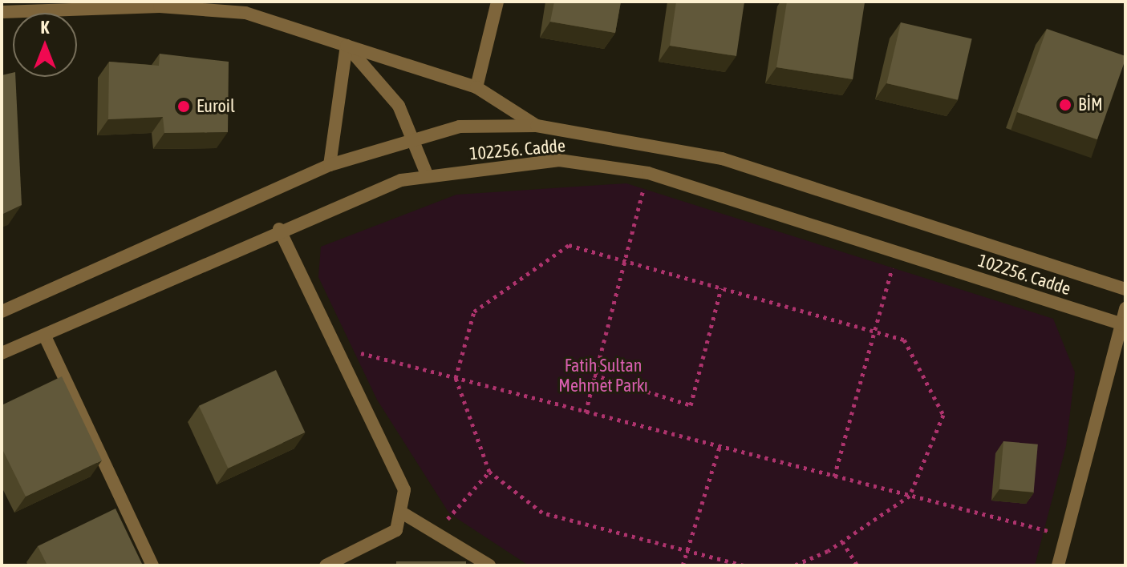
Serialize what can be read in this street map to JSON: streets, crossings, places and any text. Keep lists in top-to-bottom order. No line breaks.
{"streets":{"street":["102256. Cadde"]},"parks":["Fatih Sultan Mehmet Parkı"],"places":["BİM","Euroil"],"north":"top"}
